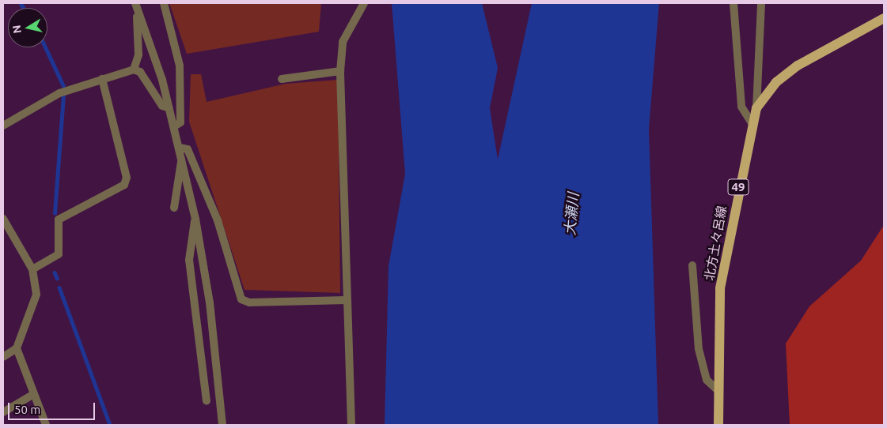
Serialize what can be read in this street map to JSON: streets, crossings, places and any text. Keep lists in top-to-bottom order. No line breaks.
{"streets":{"main road":["49","北方土々呂線"]},"water":["大瀬川"],"scale_bar":"50 m","north":"left"}
